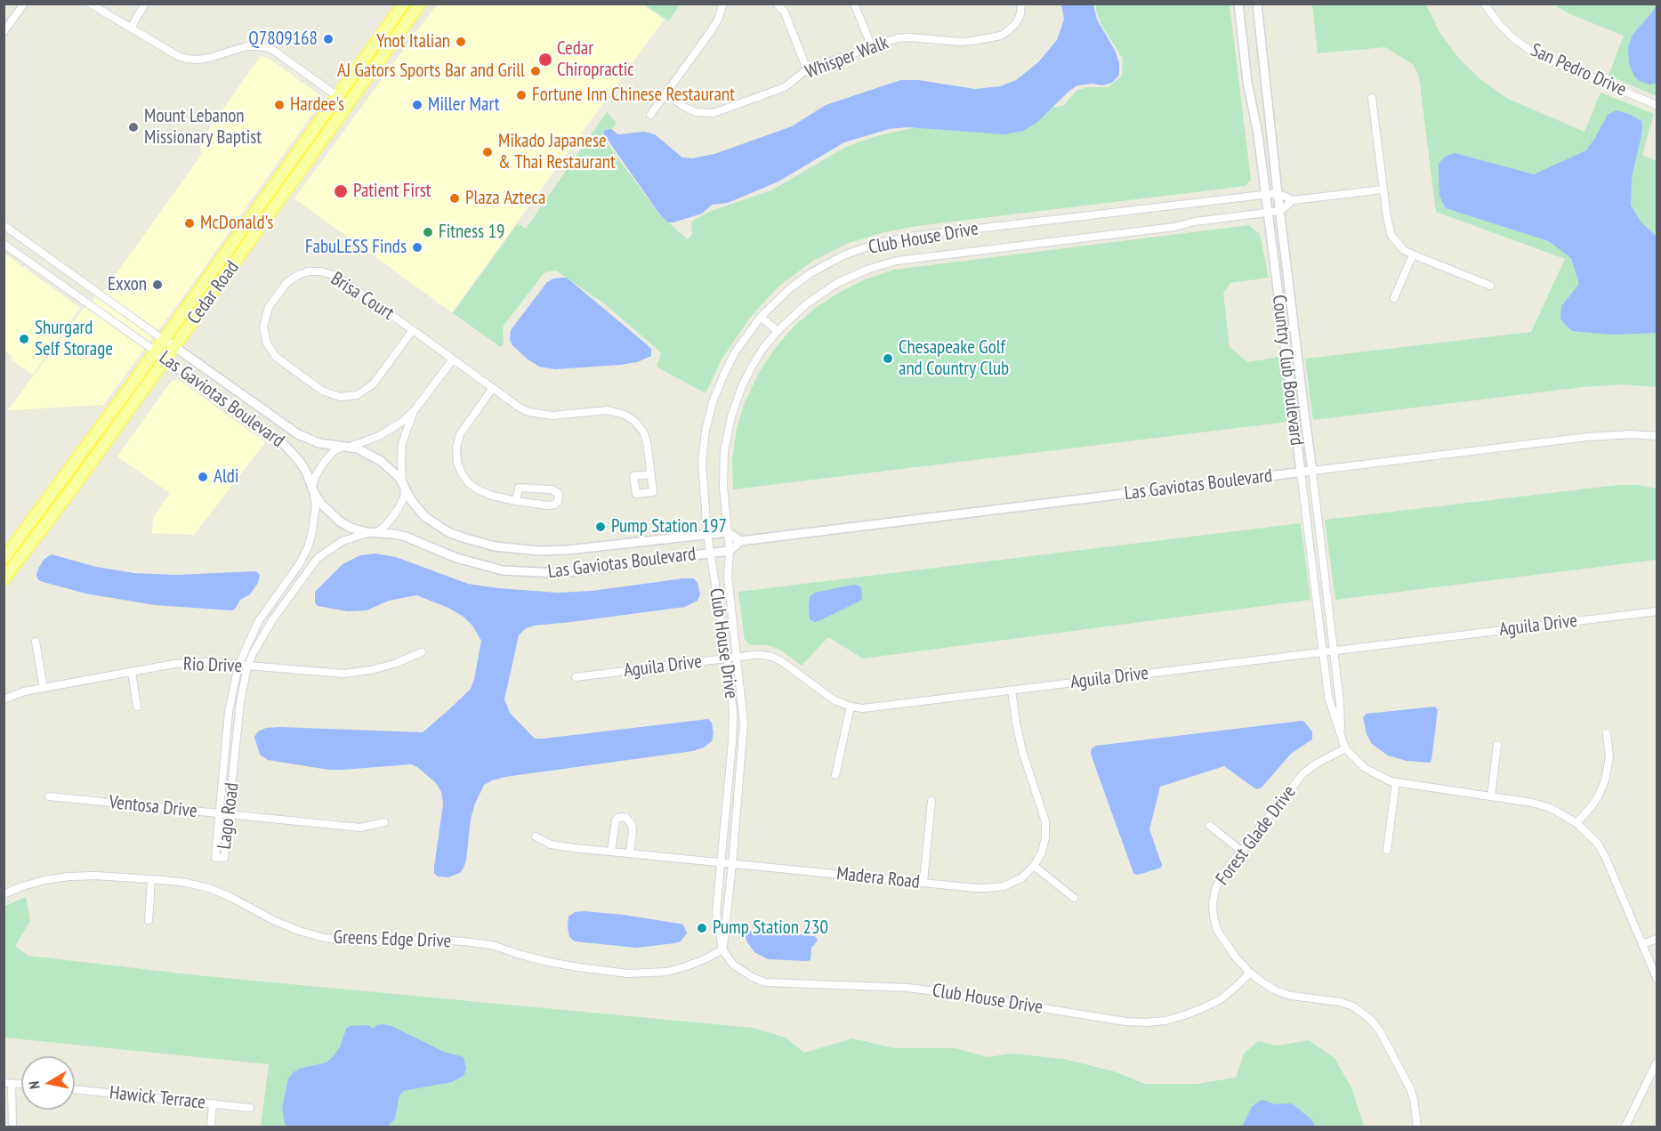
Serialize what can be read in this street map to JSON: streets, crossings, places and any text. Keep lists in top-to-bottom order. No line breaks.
{"streets":{"main road":["Cedar Road"],"street":["Whisper Walk","San Pedro Drive","Club House Drive","Brisa Court","Country Club Boulevard","Las Gaviotas Boulevard","Aguila Drive","Rio Drive","Ventosa Drive","Lago Road","Forest Glade Drive","Madera Road","Greens Edge Drive","Hawick Terrace"]},"crossings":[["Club House Drive","Country Club Boulevard"],["Club House Drive","Las Gaviotas Boulevard"],["Club House Drive","Aguila Drive"],["Club House Drive","Forest Glade Drive"],["Club House Drive","Madera Road"],["Club House Drive","Greens Edge Drive"],["Cedar Road","Las Gaviotas Boulevard"],["Brisa Court","Lago Road"],["Country Club Boulevard","Las Gaviotas Boulevard"],["Country Club Boulevard","Aguila Drive"],["Country Club Boulevard","Forest Glade Drive"],["Las Gaviotas Boulevard","Lago Road"],["Aguila Drive","Madera Road"],["Rio Drive","Lago Road"],["Ventosa Drive","Lago Road"]],"places":["Q7809168","Ynot Italian","Cedar Chiropractic","AJ Gators Sports Bar and Grill","Fortune Inn Chinese Restaurant","Hardee's","Miller Mart","Mount Lebanon Missionary Baptist","Mikado Japanese & Thai Restaurant","Patient First","Plaza Azteca","McDonald's","Fitness 19","FabuLESS Finds","Exxon","Shurgard Self Storage","Chesapeake Golf and Country Club","Aldi","Pump Station 197","Pump Station 230"],"north":"left"}
